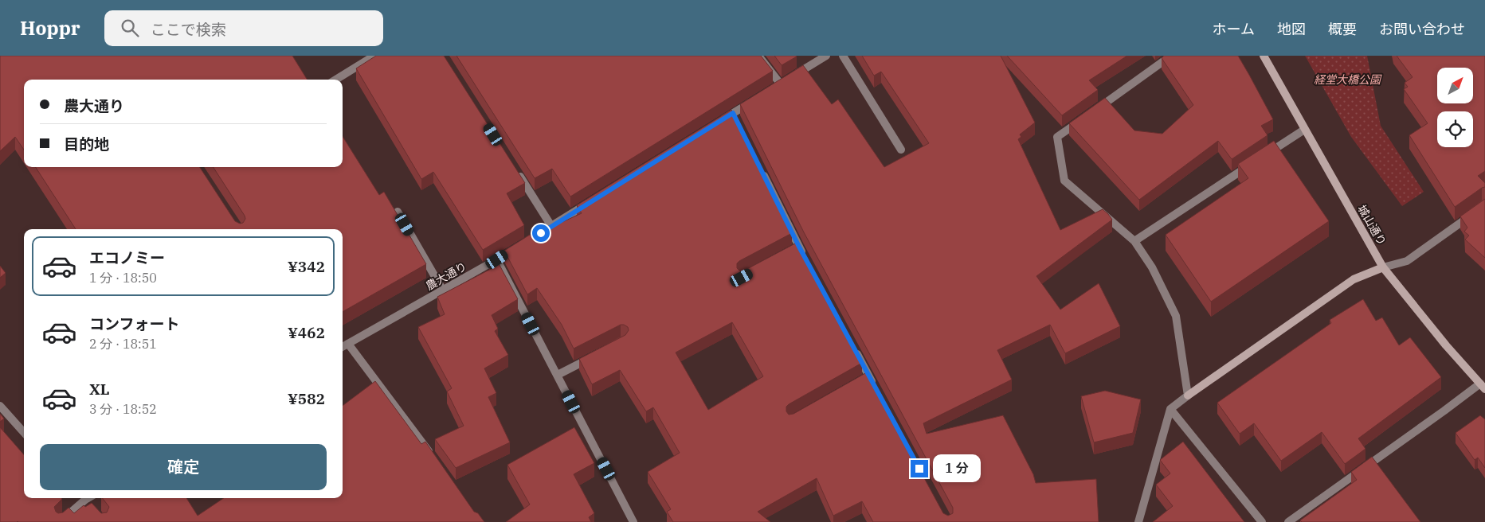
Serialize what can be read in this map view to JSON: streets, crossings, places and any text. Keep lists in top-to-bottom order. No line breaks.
{"streets":{"street":["城山通り","農大通り"]},"parks":["経堂大橋公園"],"north":"top right","page":{"header":"Hoppr","search":"ここで検索","nav":["ホーム","地図","概要","お問い合わせ"],"banner":["農大通り","目的地"],"list":[{"name":"エコノミー","note":"1 分 · 18:50","value":"¥342"},{"name":"コンフォート","note":"2 分 · 18:51","value":"¥462"},{"name":"XL","note":"3 分 · 18:52","value":"¥582"}],"buttons":"確定","bubble":"1 分"}}
